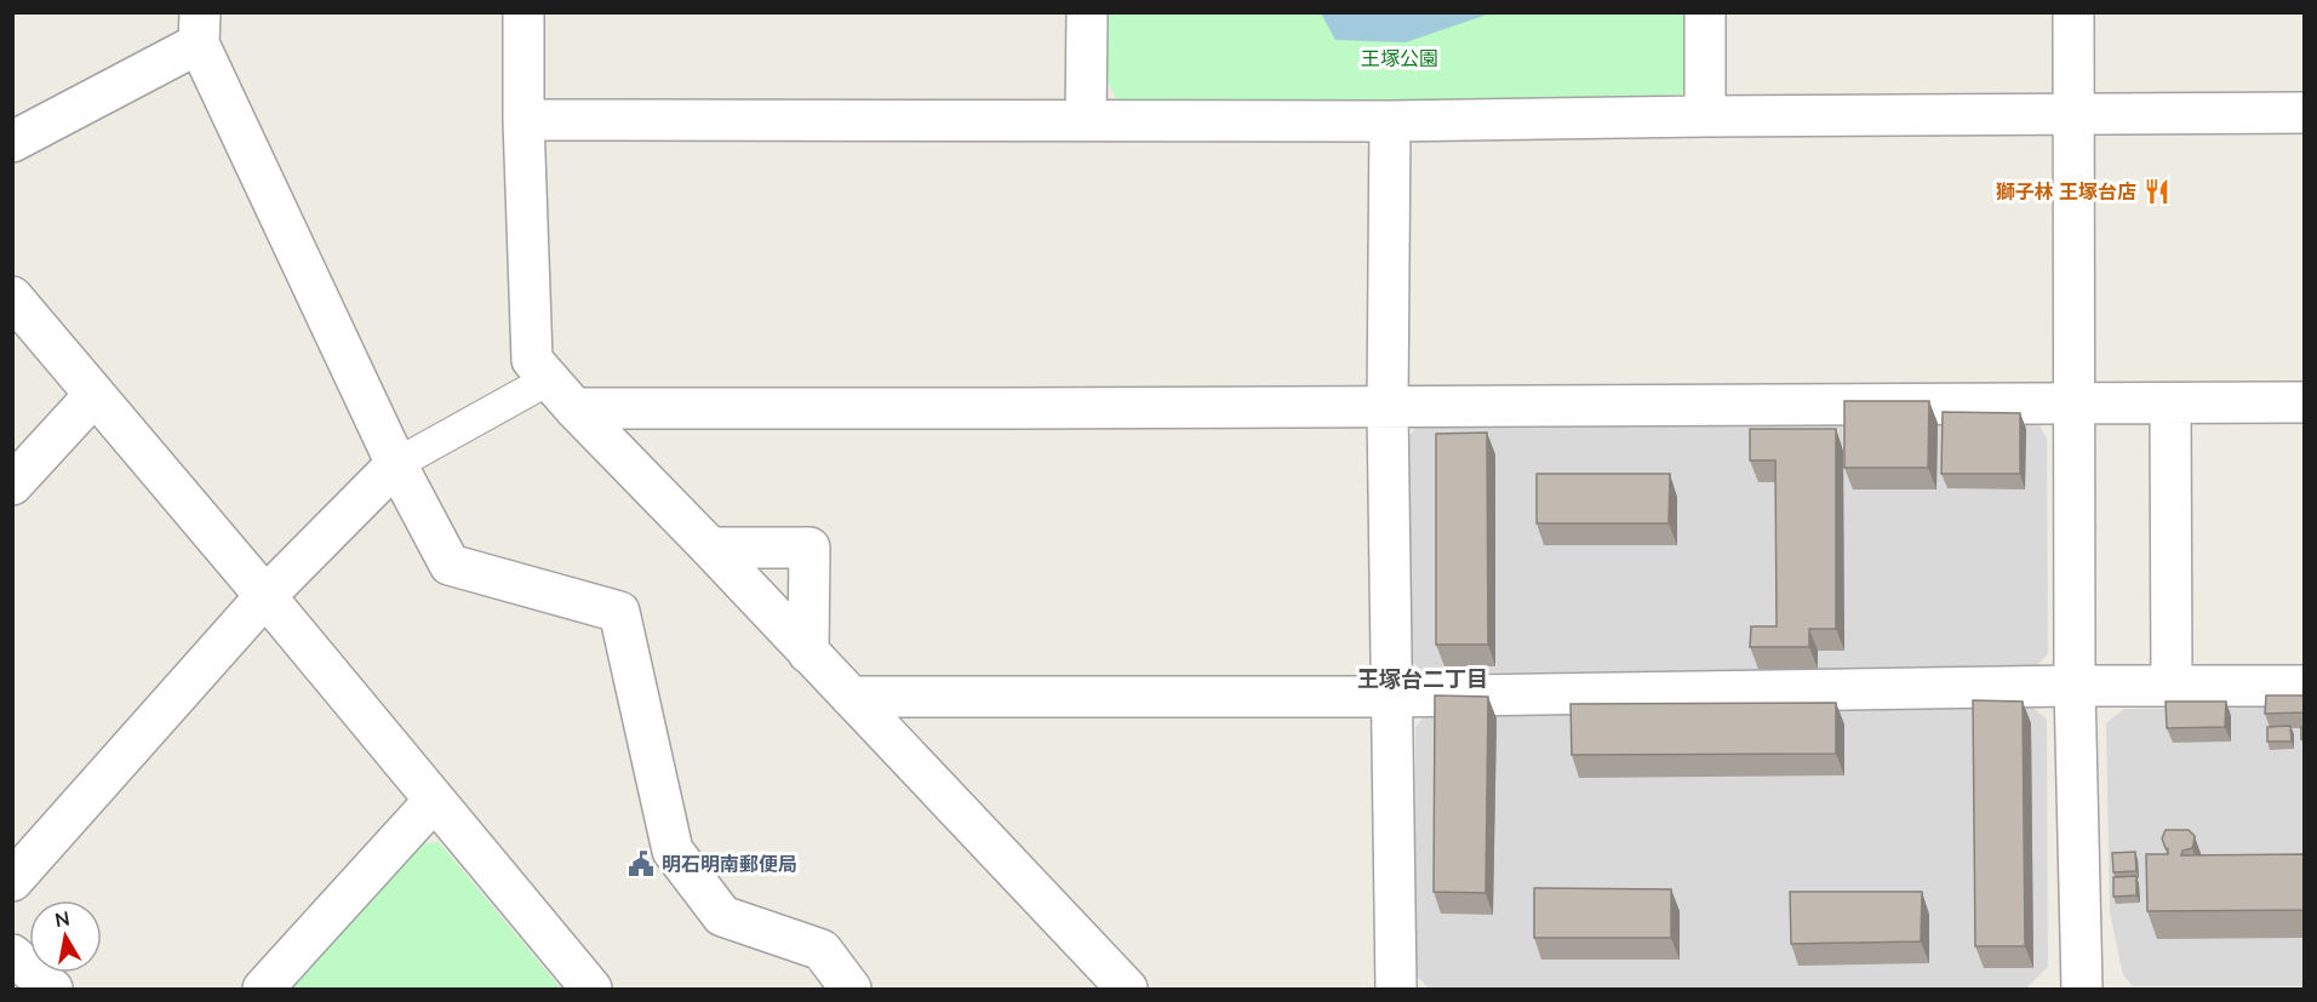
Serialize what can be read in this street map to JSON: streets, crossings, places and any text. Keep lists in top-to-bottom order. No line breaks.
{"districts":["王塚台二丁目"],"parks":["王塚公園"],"places":{"restaurant":["獅子林 王塚台店"],"public building":["明石明南郵便局"]},"north":"top"}
